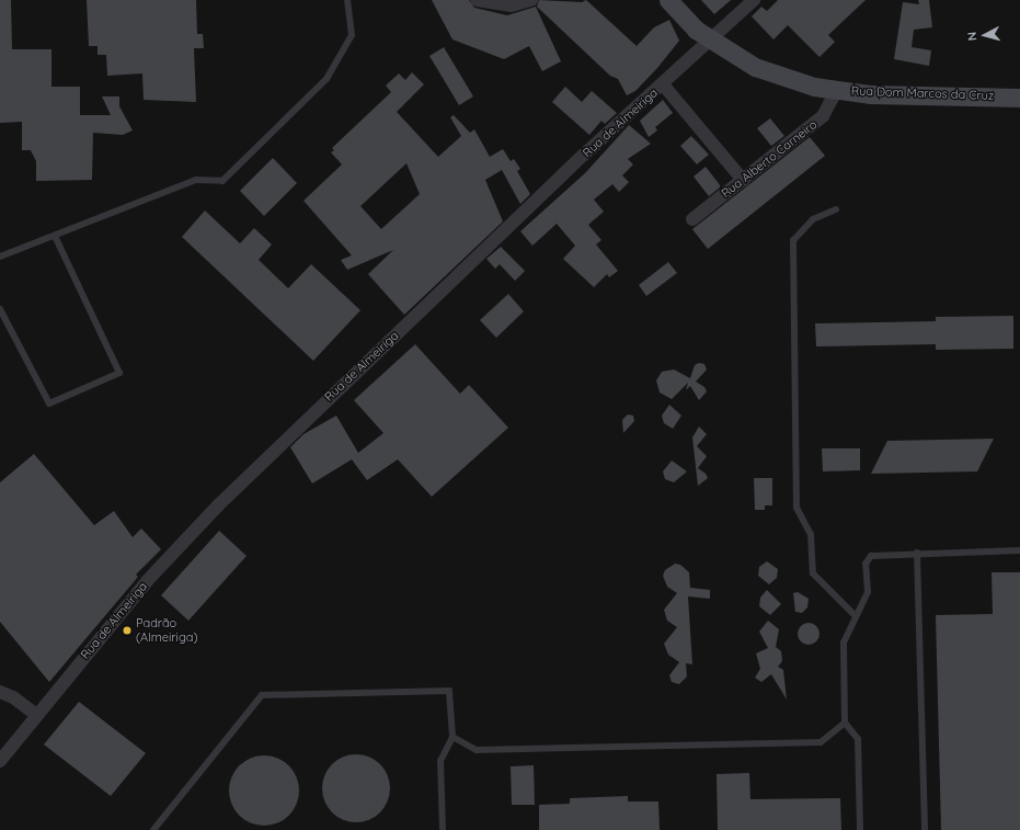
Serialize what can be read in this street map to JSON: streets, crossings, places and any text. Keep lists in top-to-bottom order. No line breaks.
{"streets":{"street":["Rua Dom Marcos da Cruz","Rua de Almeiriga","Rua Alberto Carneiro"]},"crossings":[["Rua Dom Marcos da Cruz","Rua de Almeiriga"],["Rua Dom Marcos da Cruz","Rua Alberto Carneiro"]],"places":["Padrão (Almeiriga)"],"north":"left"}
